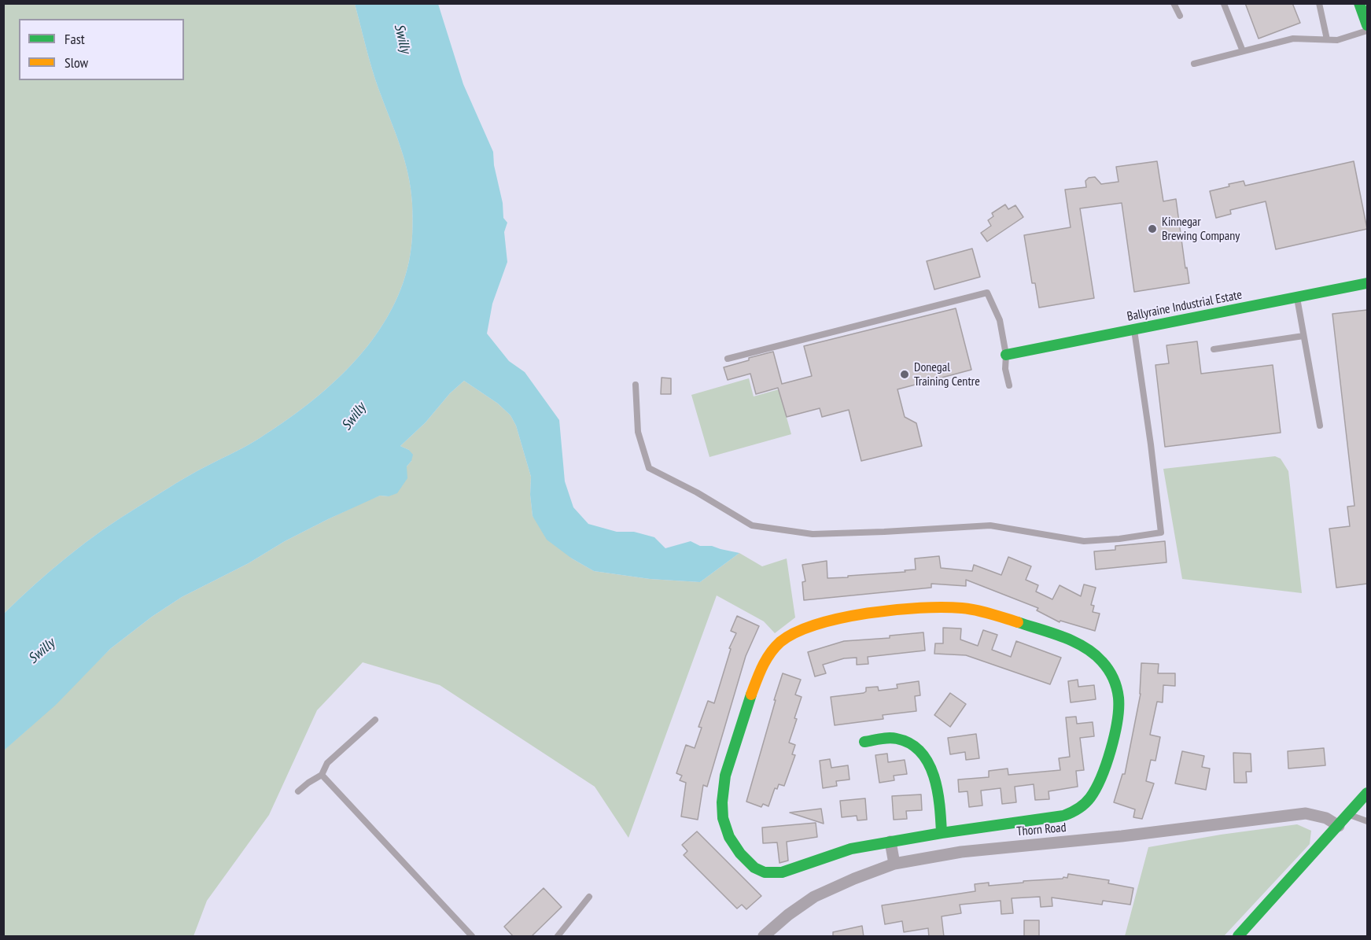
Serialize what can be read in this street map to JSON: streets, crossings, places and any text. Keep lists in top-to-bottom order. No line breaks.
{"streets":{"street":["Ballyraine Industrial Estate","Thorn Road"]},"water":["Swilly"],"places":["Kinnegar Brewing Company","Donegal Training Centre"],"legend":["Fast","Slow"]}
